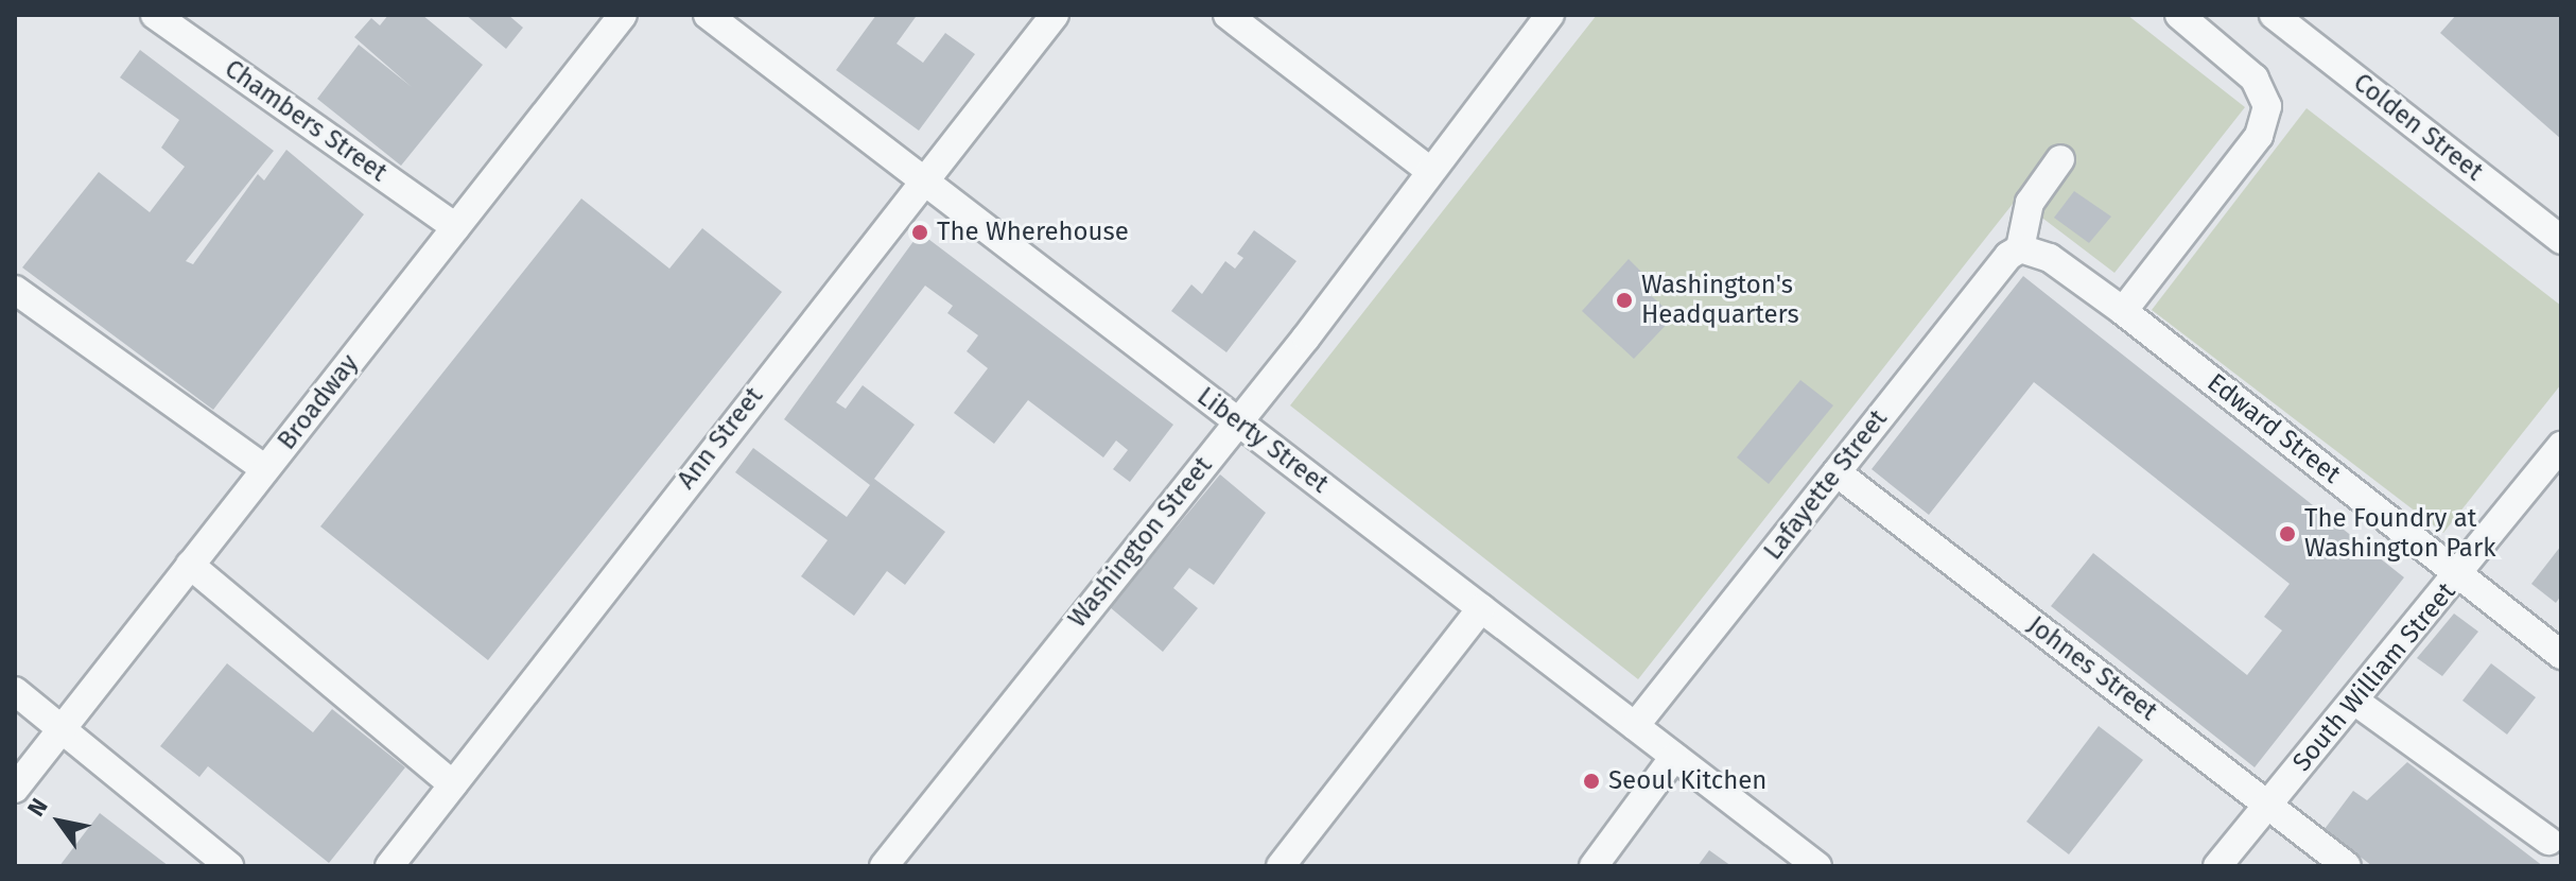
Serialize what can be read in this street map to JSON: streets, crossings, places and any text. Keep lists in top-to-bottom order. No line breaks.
{"streets":{"street":["Chambers Street","Colden Street","Broadway","Edward Street","Ann Street","Liberty Street","Lafayette Street","Washington Street","Johnes Street","South William Street"]},"crossings":[["Chambers Street","Broadway"],["Edward Street","Lafayette Street"],["Edward Street","South William Street"],["Ann Street","Liberty Street"],["Liberty Street","Lafayette Street"],["Liberty Street","Washington Street"],["Lafayette Street","Johnes Street"],["Johnes Street","South William Street"]],"places":["The Wherehouse","Washington's Headquarters","The Foundry at Washington Park","Seoul Kitchen"],"north":"top left"}
